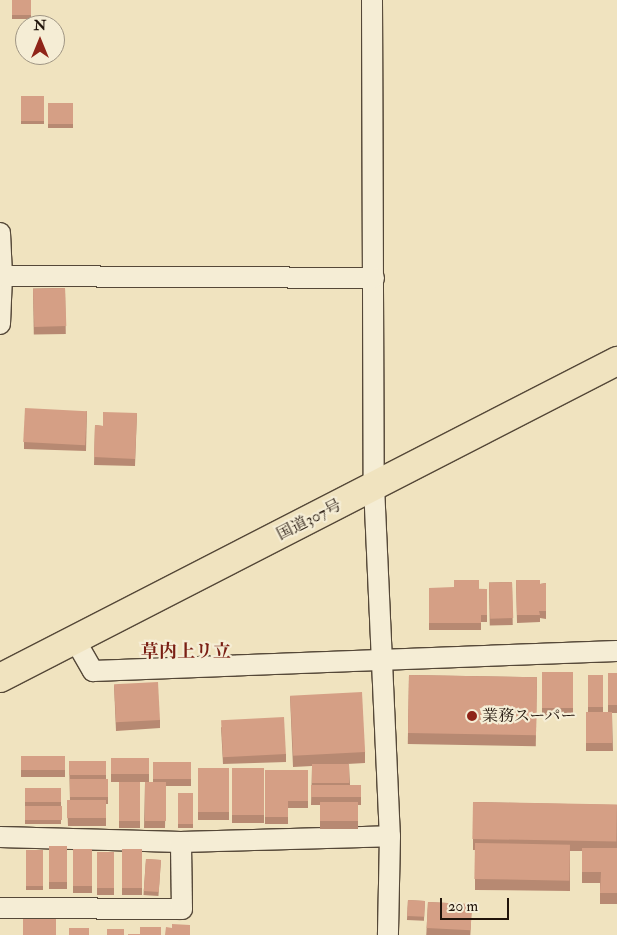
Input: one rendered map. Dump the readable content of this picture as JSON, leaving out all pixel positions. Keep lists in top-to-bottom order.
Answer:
{
  "streets": {
    "highway": ["国道307号"]
  },
  "districts": ["草内上リ立"],
  "places": ["業務スーパー"],
  "scale_bar": "20 m",
  "north": "top"
}
